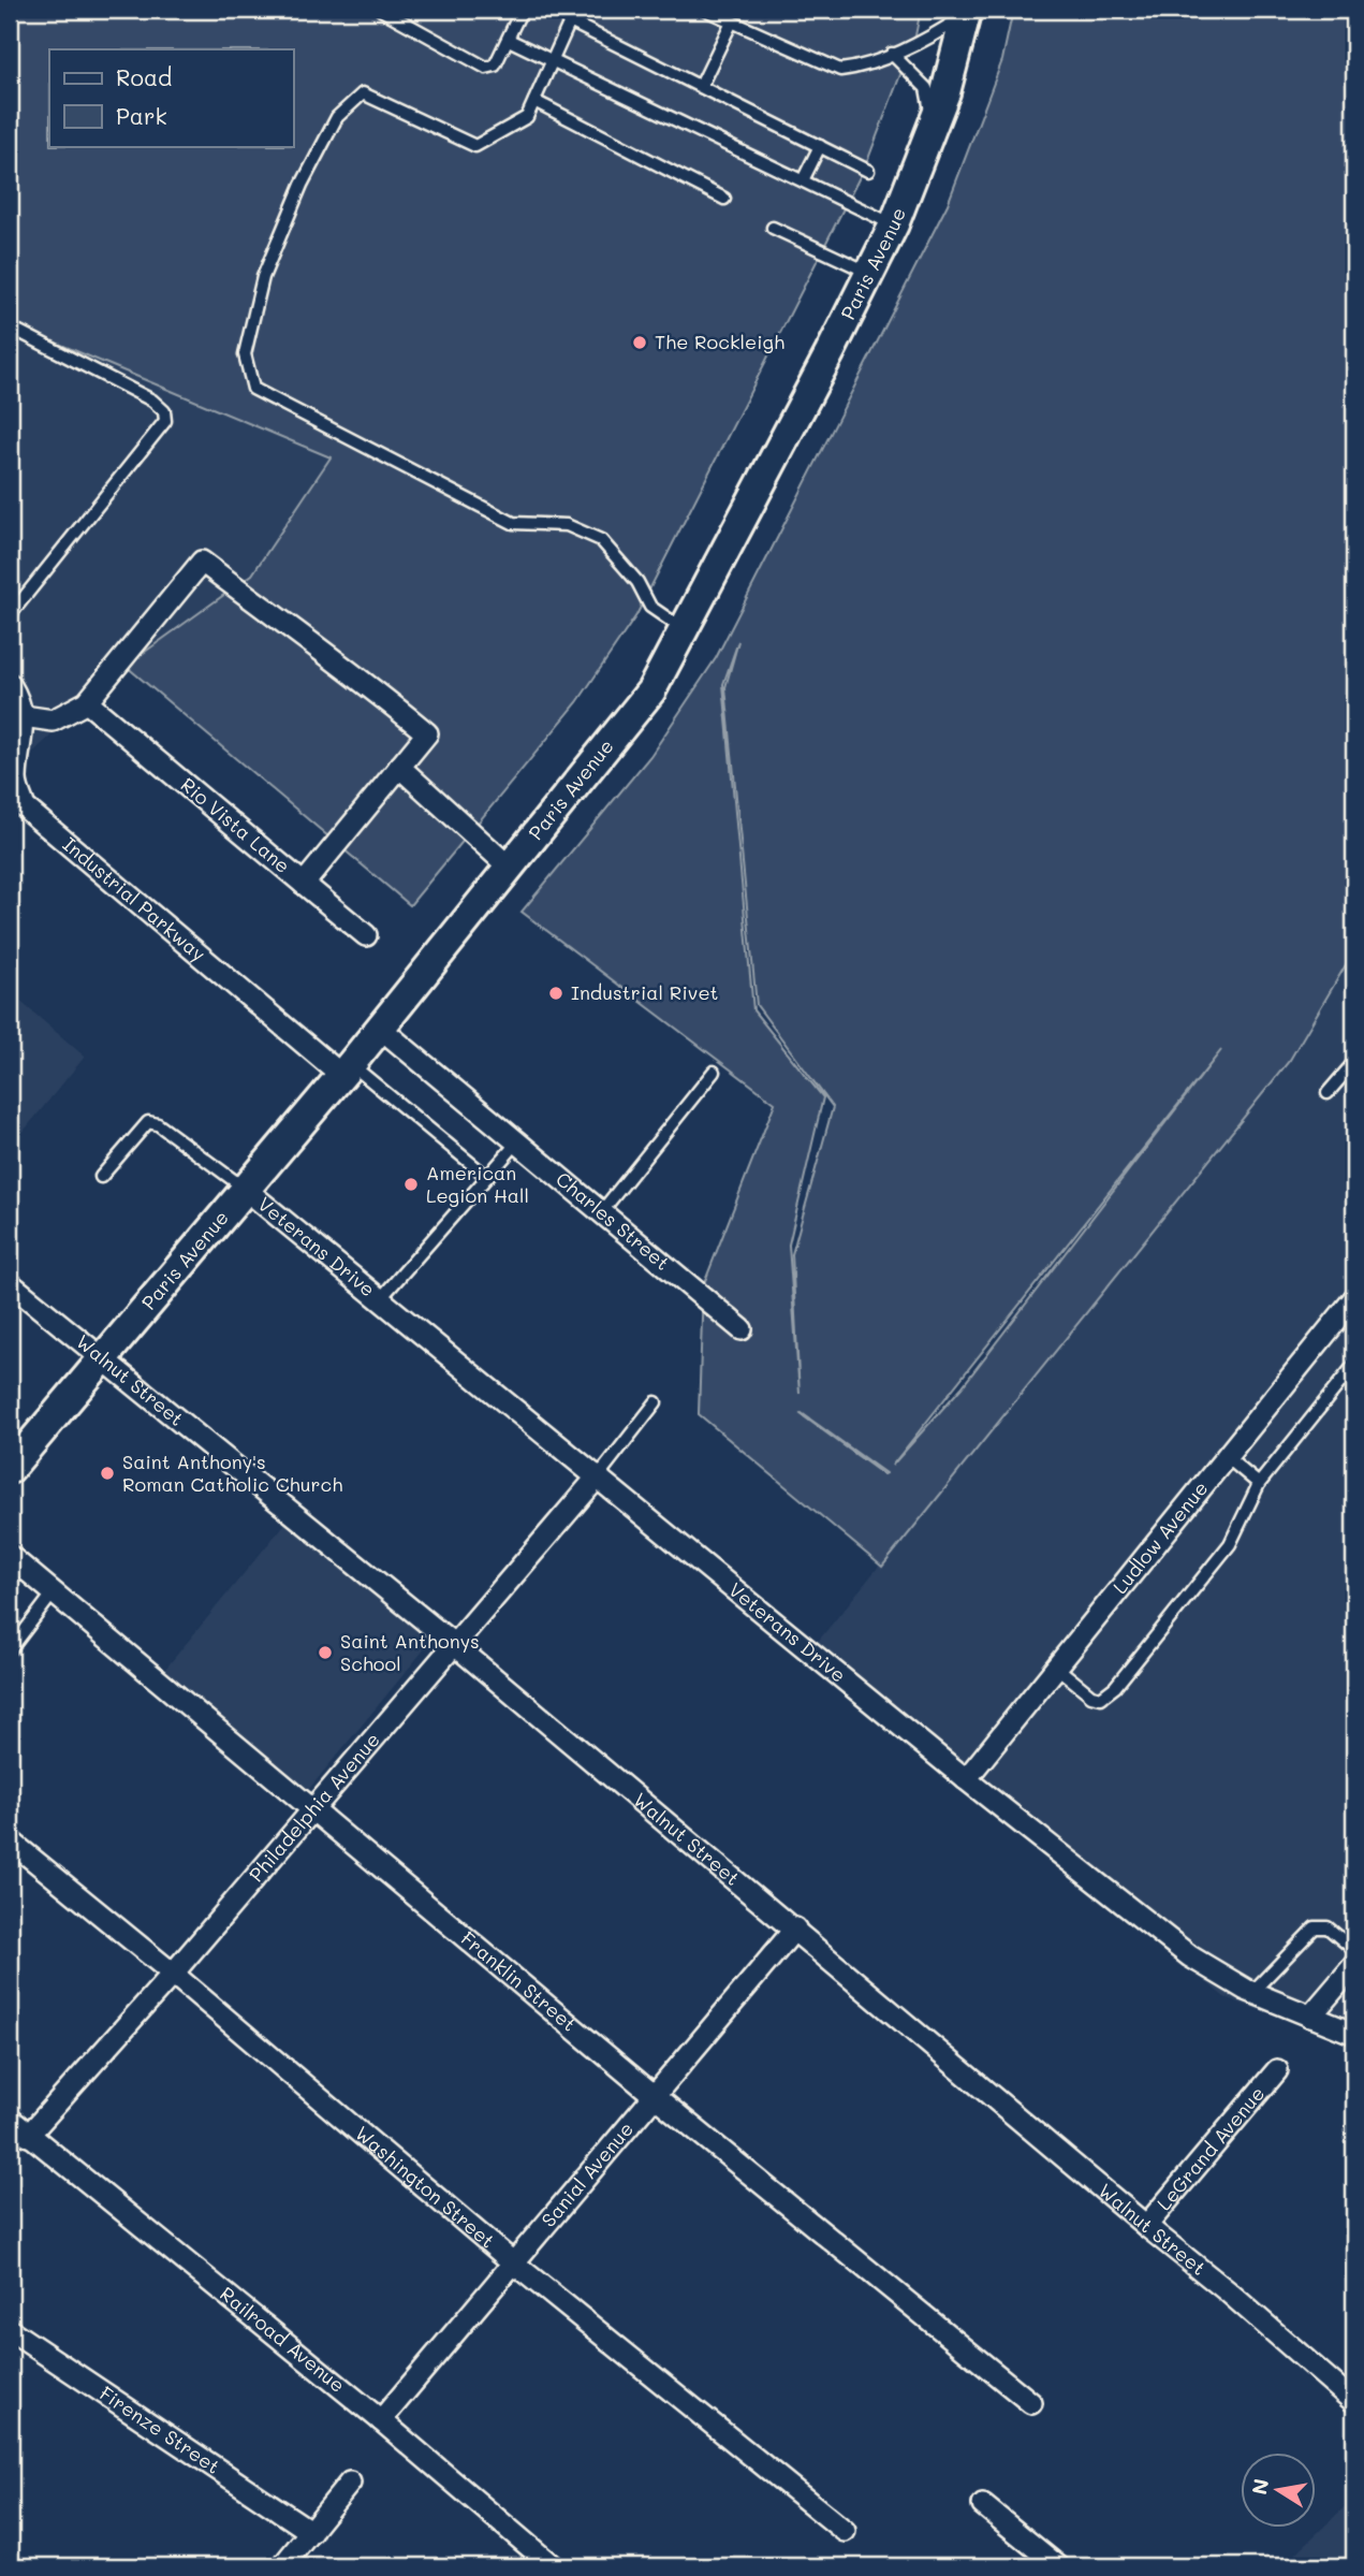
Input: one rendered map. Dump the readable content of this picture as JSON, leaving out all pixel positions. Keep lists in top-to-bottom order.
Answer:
{
  "streets": {
    "street": [
      "Paris Avenue",
      "Rio Vista Lane",
      "Industrial Parkway",
      "Charles Street",
      "Veterans Drive",
      "Walnut Street",
      "Ludlow Avenue",
      "Philadelphia Avenue",
      "Franklin Street",
      "LeGrand Avenue",
      "Sanial Avenue",
      "Washington Street",
      "Railroad Avenue",
      "Firenze Street"
    ]
  },
  "crossings": [
    ["Paris Avenue", "Industrial Parkway"],
    ["Paris Avenue", "Charles Street"],
    ["Paris Avenue", "Veterans Drive"],
    ["Paris Avenue", "Walnut Street"],
    ["Veterans Drive", "Ludlow Avenue"],
    ["Veterans Drive", "Philadelphia Avenue"],
    ["Walnut Street", "Philadelphia Avenue"],
    ["Walnut Street", "LeGrand Avenue"],
    ["Walnut Street", "Sanial Avenue"],
    ["Philadelphia Avenue", "Franklin Street"],
    ["Philadelphia Avenue", "Washington Street"],
    ["Philadelphia Avenue", "Railroad Avenue"],
    ["Franklin Street", "Sanial Avenue"],
    ["Sanial Avenue", "Washington Street"],
    ["Sanial Avenue", "Railroad Avenue"]
  ],
  "places": [
    "The Rockleigh",
    "Industrial Rivet",
    "American Legion Hall",
    "Saint Anthony's Roman Catholic Church",
    "Saint Anthonys School"
  ],
  "legend": ["Road", "Park"],
  "north": "left"
}
